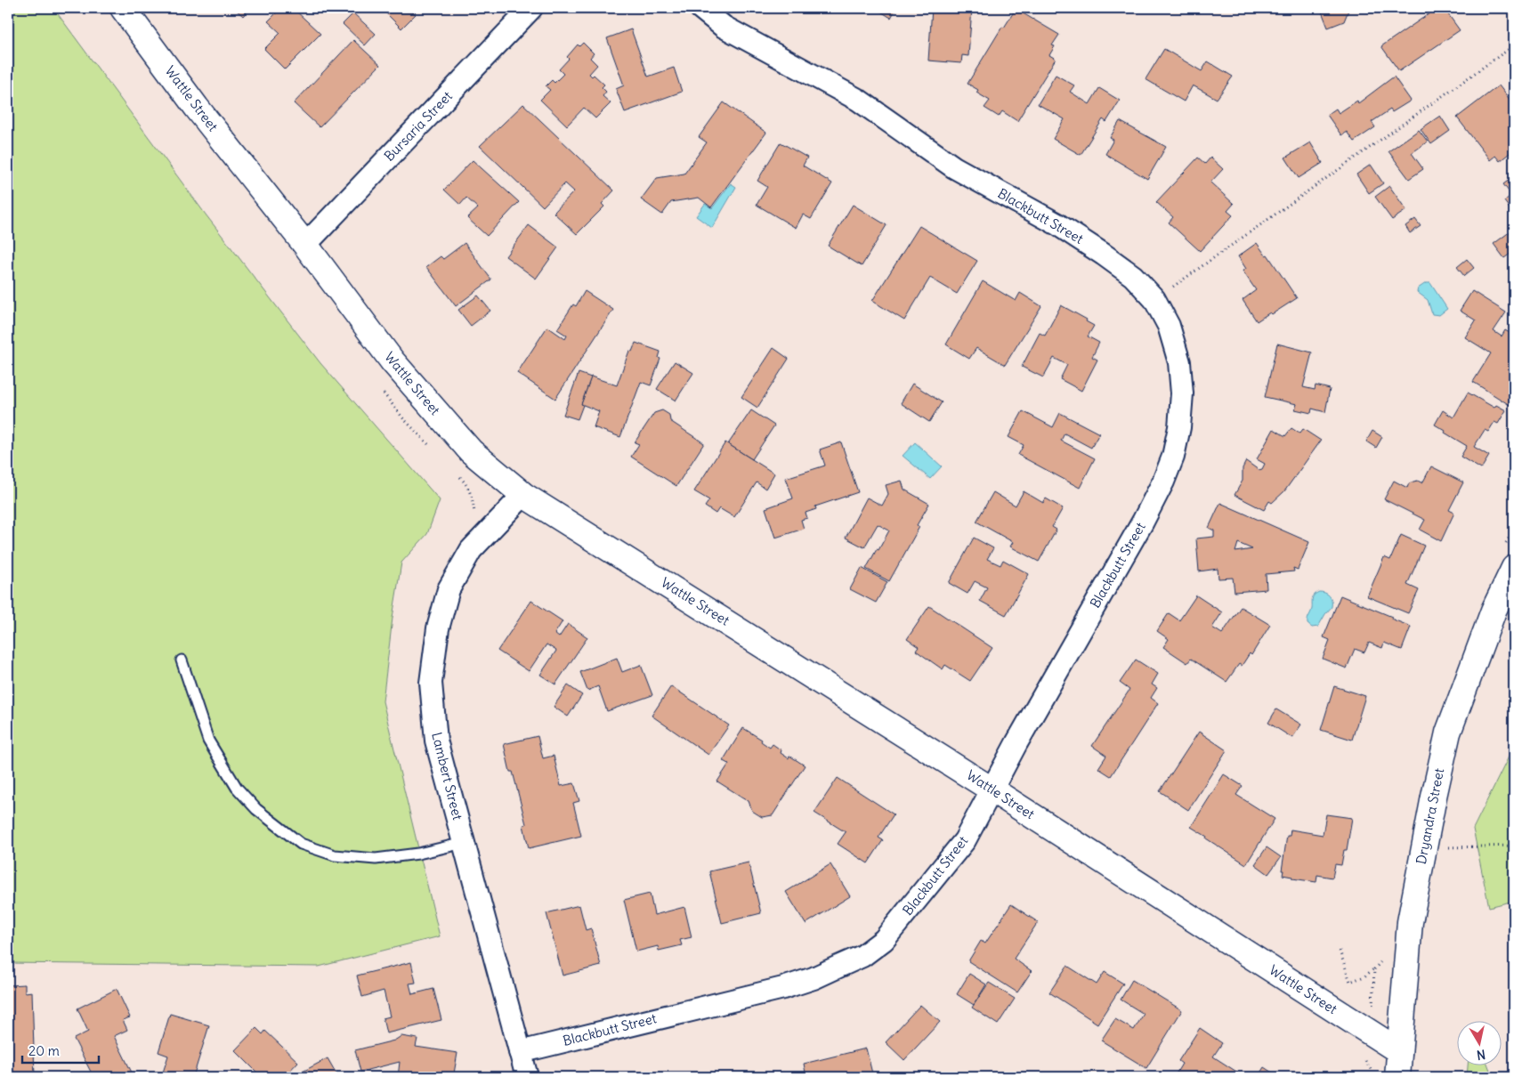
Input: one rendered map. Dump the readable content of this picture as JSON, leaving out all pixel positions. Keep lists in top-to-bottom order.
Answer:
{
  "streets": {
    "street": [
      "Wattle Street",
      "Bursaria Street",
      "Blackbutt Street",
      "Lambert Street",
      "Dryandra Street"
    ]
  },
  "crossings": [
    ["Wattle Street", "Bursaria Street"],
    ["Wattle Street", "Blackbutt Street"],
    ["Wattle Street", "Lambert Street"],
    ["Wattle Street", "Dryandra Street"],
    ["Blackbutt Street", "Lambert Street"]
  ],
  "scale_bar": "20 m",
  "north": "bottom"
}
